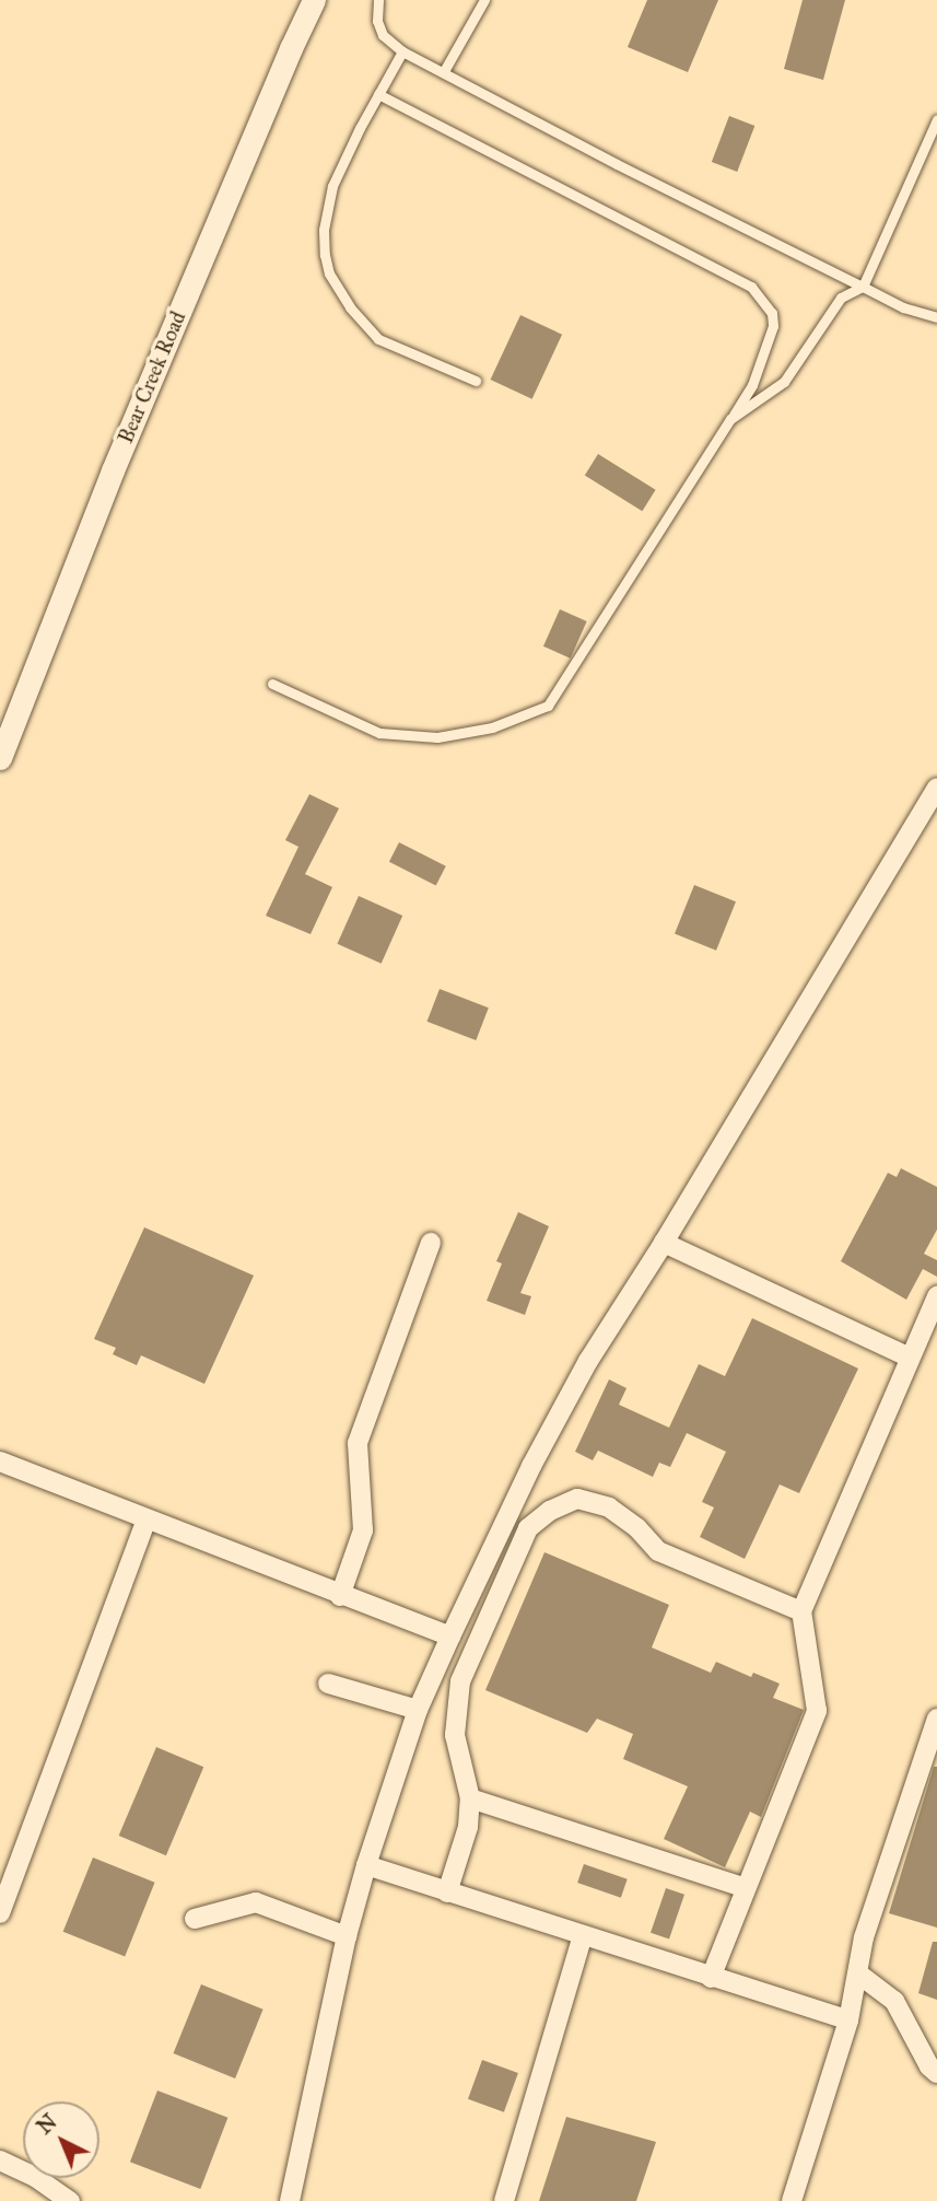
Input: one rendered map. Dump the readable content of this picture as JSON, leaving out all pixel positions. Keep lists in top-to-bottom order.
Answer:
{
  "streets": {
    "street": ["Bear Creek Road"]
  },
  "north": "top left"
}
